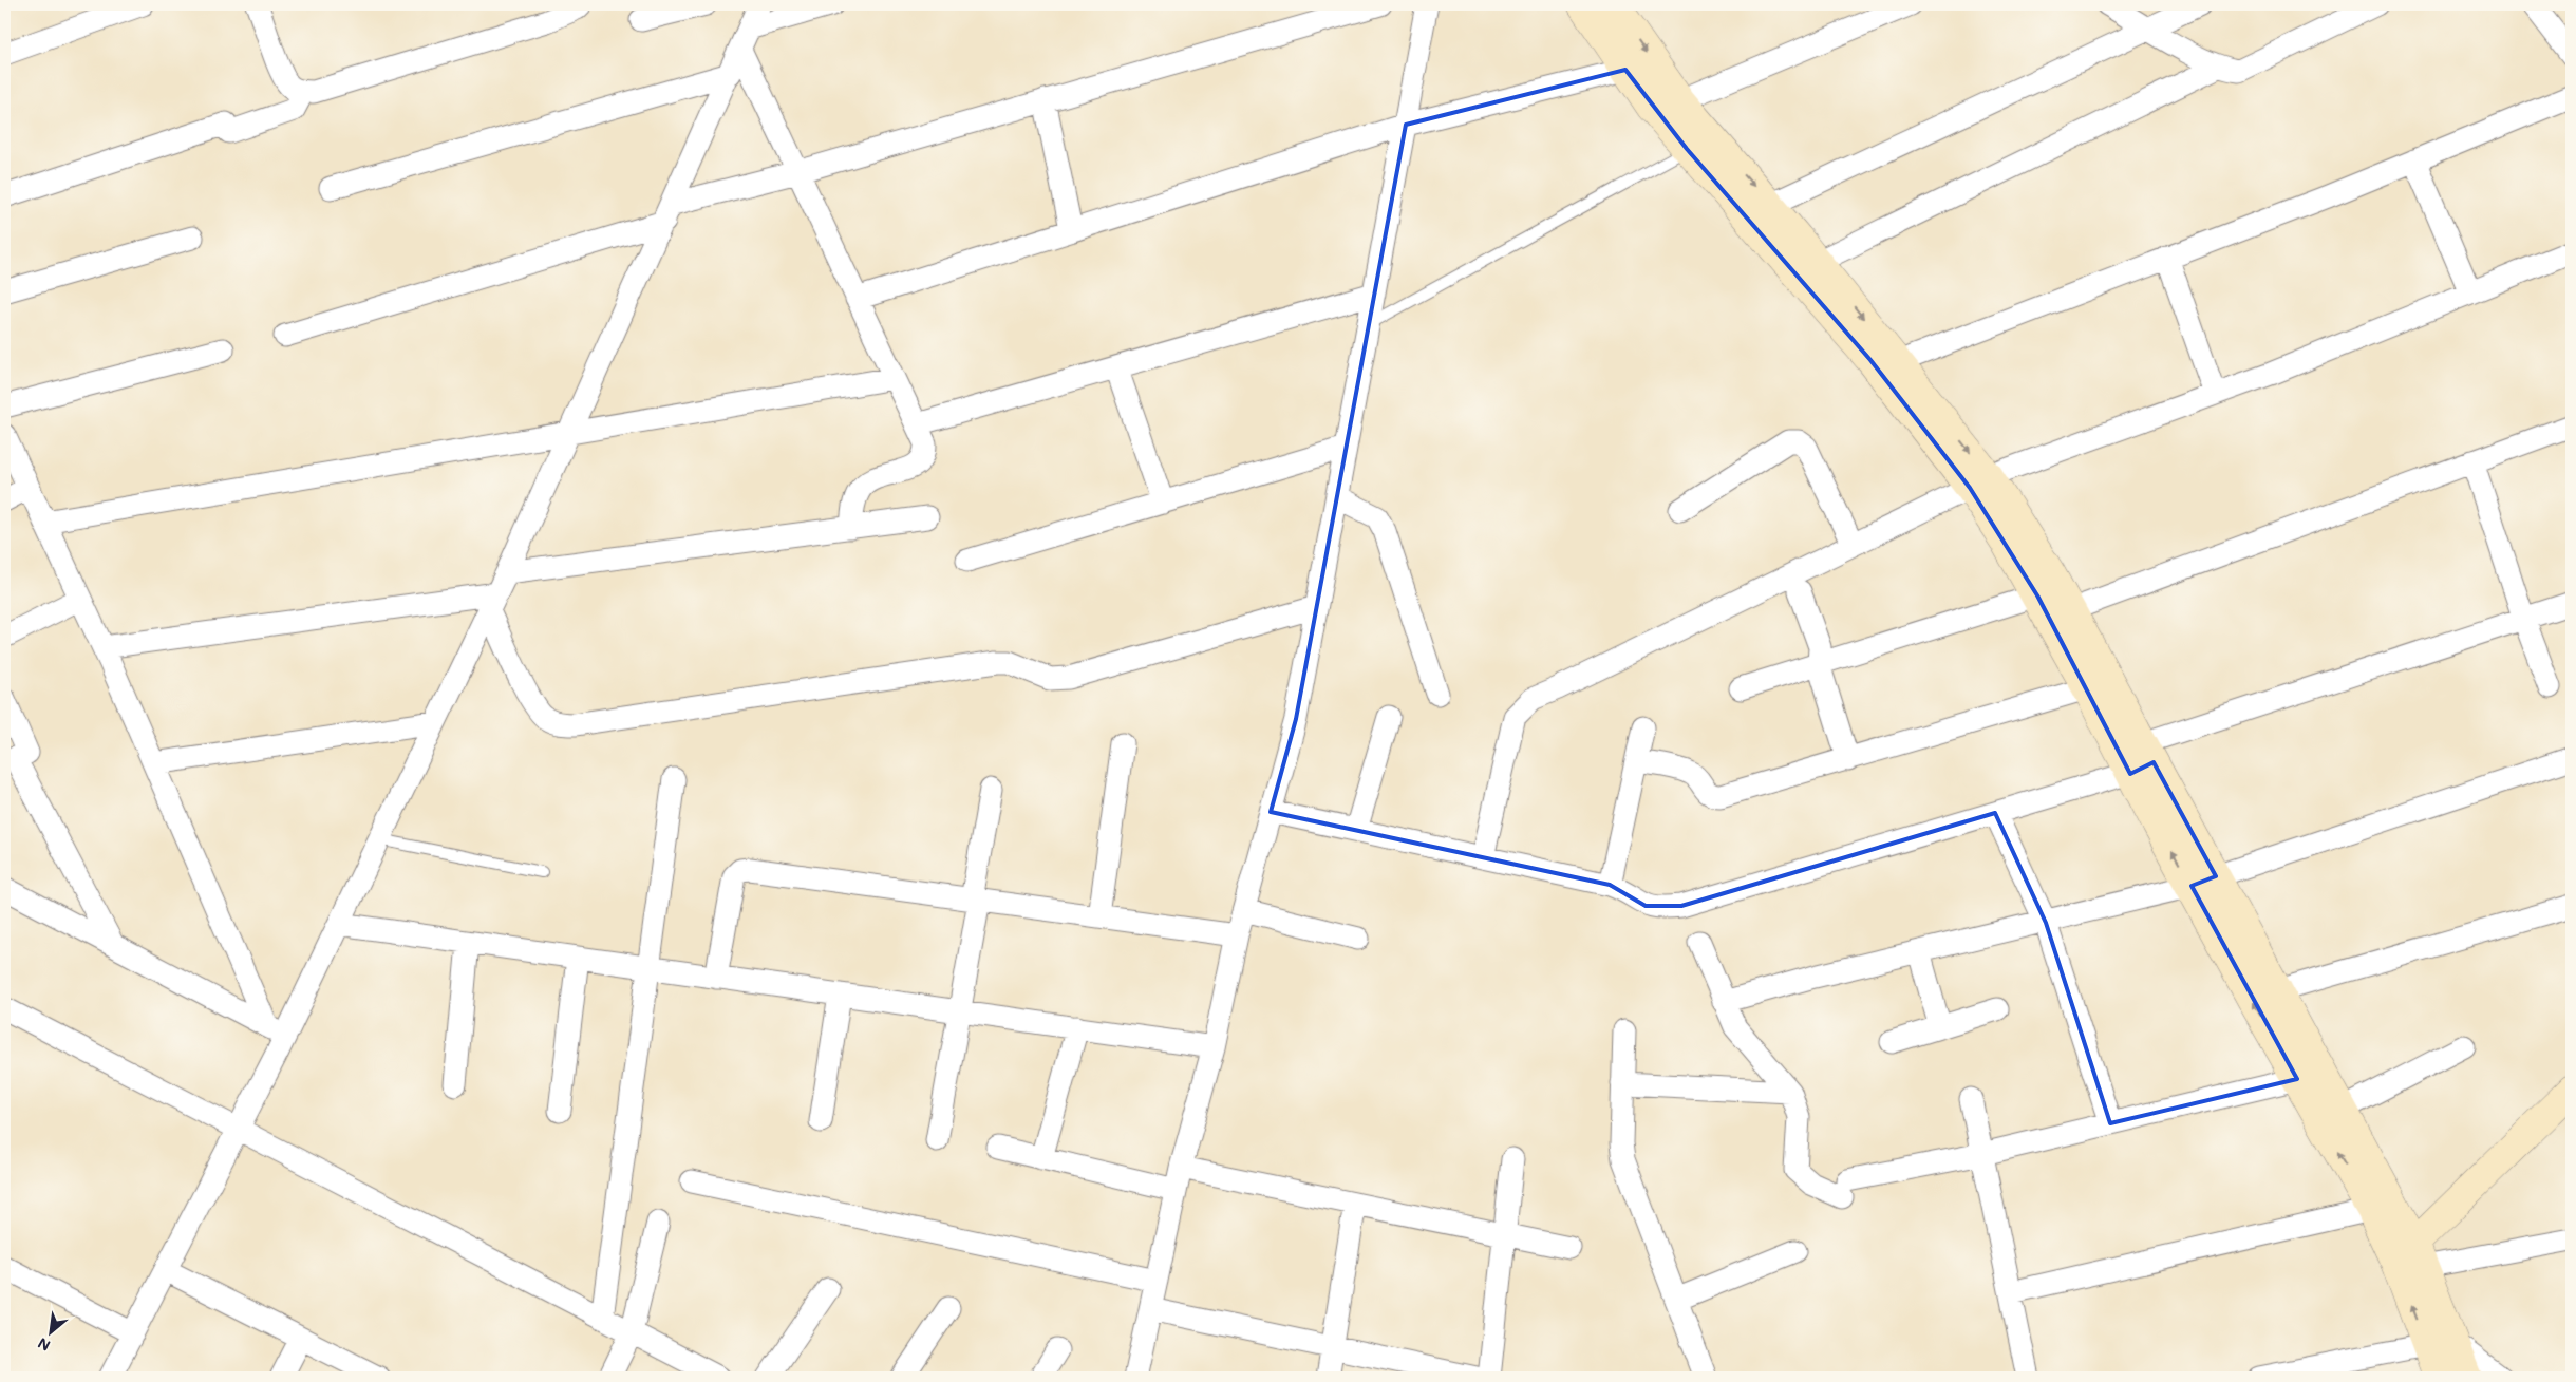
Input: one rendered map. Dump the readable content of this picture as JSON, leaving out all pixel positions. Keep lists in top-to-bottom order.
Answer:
{
  "north": "bottom left"
}
